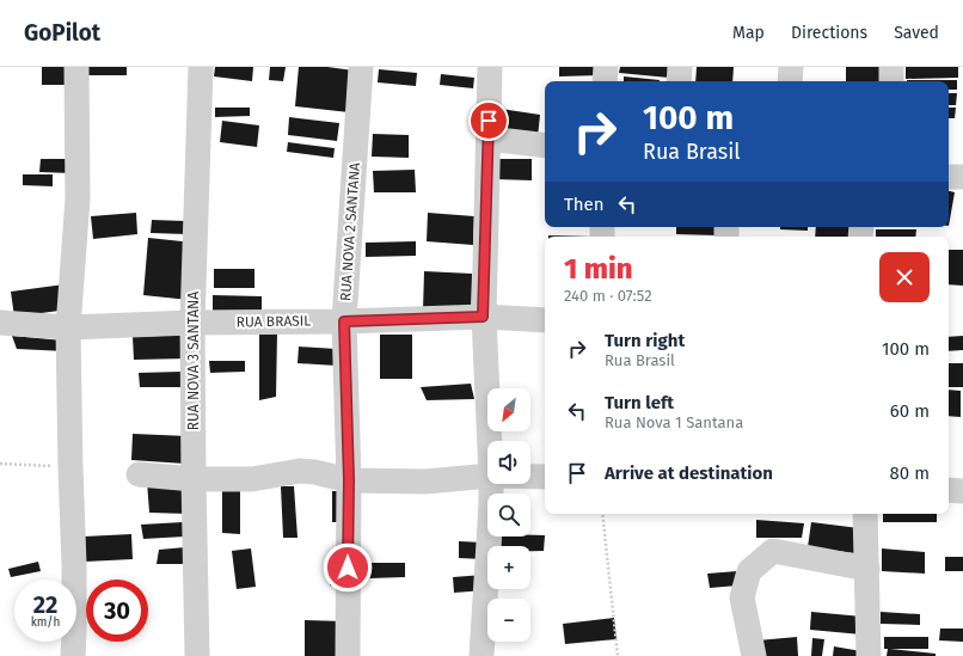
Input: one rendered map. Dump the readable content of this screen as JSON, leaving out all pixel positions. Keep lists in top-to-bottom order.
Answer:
{
  "streets": {
    "street": ["RUA NOVA 2 SANTANA", "RUA BRASIL", "RUA NOVA 3 SANTANA"]
  },
  "crossings": [
    ["RUA NOVA 2 SANTANA", "RUA BRASIL"],
    ["RUA BRASIL", "RUA NOVA 3 SANTANA"]
  ],
  "north": "bottom left",
  "page": {
    "header": "GoPilot",
    "nav": ["Map", "Directions", "Saved"],
    "turn": ["100 m", "Rua Brasil"],
    "then": "Then",
    "heading": ["1 min", "240 m · 07:52"],
    "list": [
      {
        "name": "Turn right",
        "note": "Rua Brasil",
        "value": "100 m"
      },
      {
        "name": "Turn left",
        "note": "Rua Nova 1 Santana",
        "value": "60 m"
      },
      {
        "name": "Arrive at destination",
        "value": "80 m"
      }
    ],
    "map_buttons": ["+", "−"],
    "speed": "22 km/h",
    "limit": "30"
  }
}
